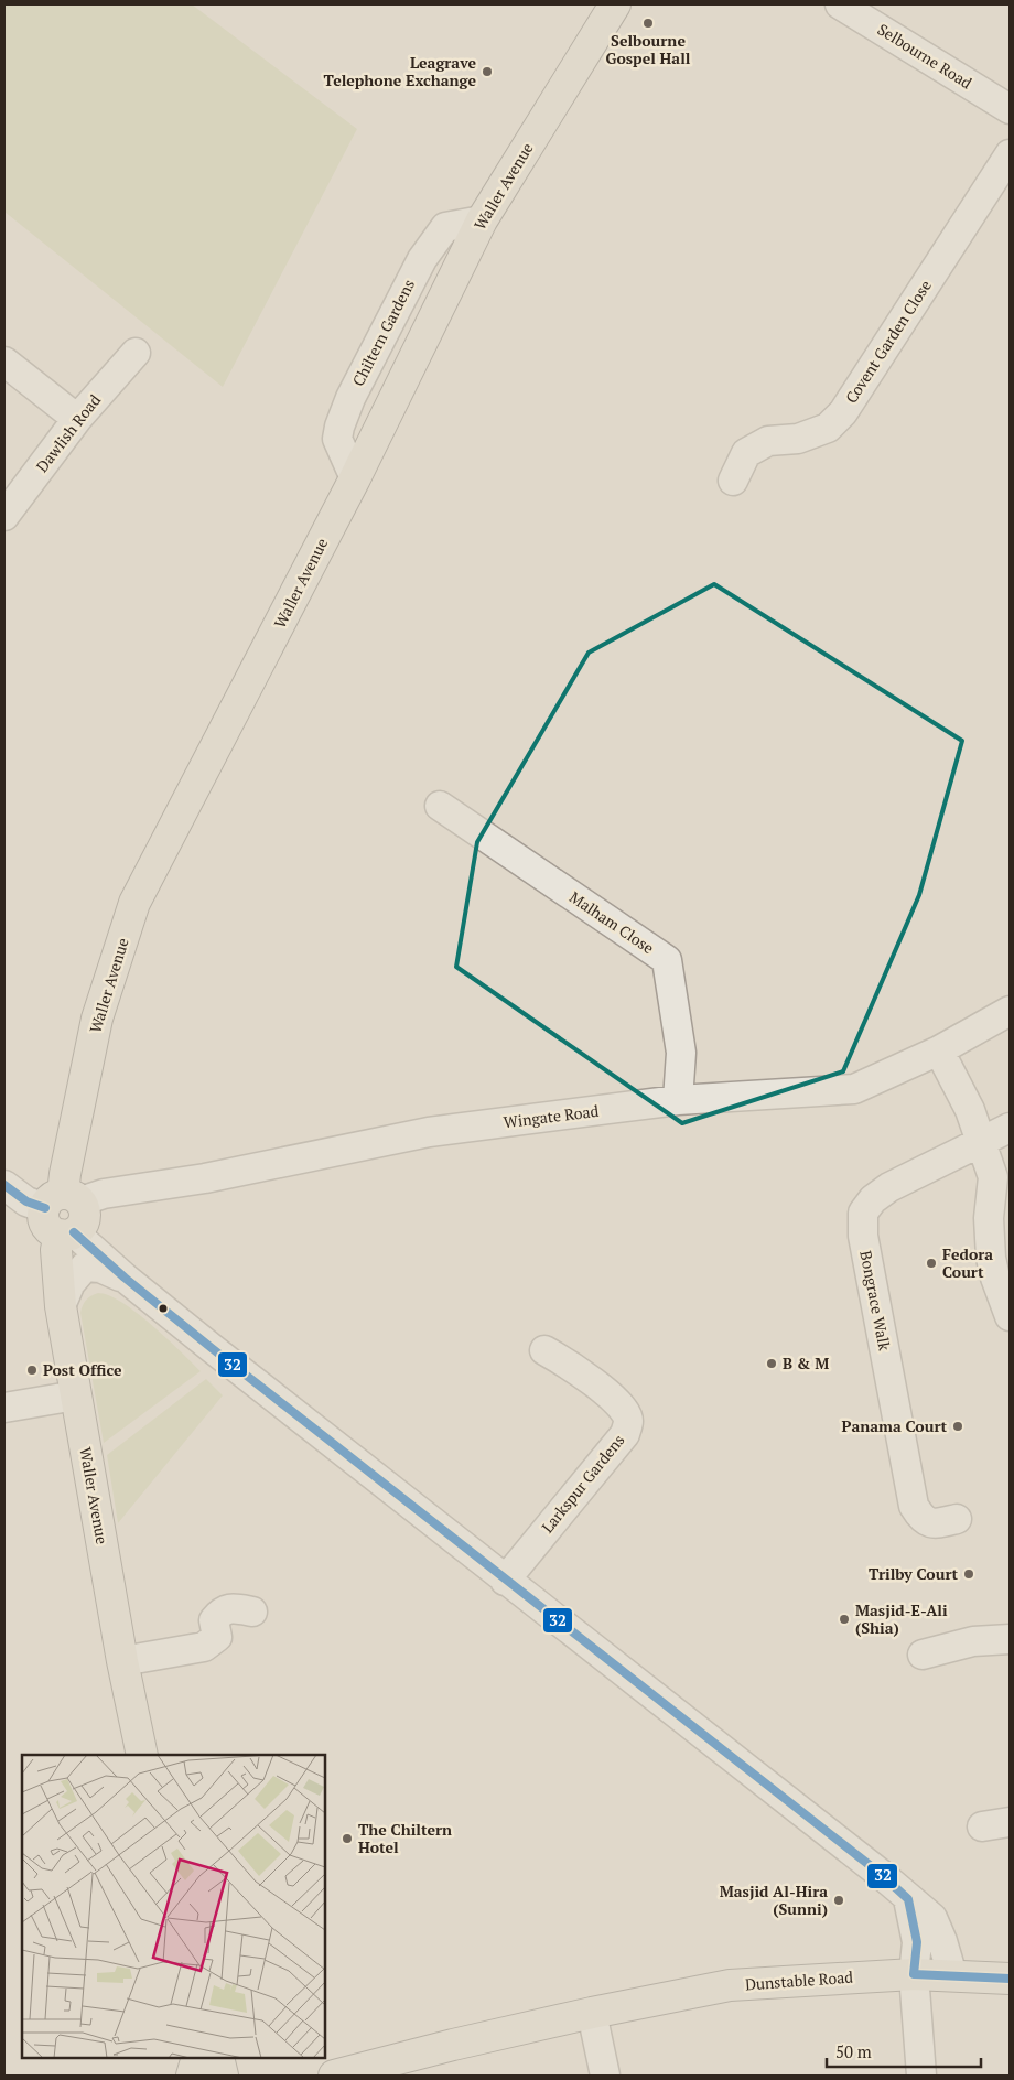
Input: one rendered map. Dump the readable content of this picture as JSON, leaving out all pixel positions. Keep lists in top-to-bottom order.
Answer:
{
  "streets": {
    "main road": ["Waller Avenue", "Dunstable Road"],
    "street": [
      "Selbourne Road",
      "Chiltern Gardens",
      "Covent Garden Close",
      "Dawlish Road",
      "Malham Close",
      "Wingate Road",
      "Bongrace Walk",
      "Larkspur Gardens"
    ]
  },
  "crossings": [
    ["Waller Avenue", "Chiltern Gardens"],
    ["Waller Avenue", "Wingate Road"],
    ["Malham Close", "Wingate Road"]
  ],
  "places": [
    "Selbourne Gospel Hall",
    "Leagrave Telephone Exchange",
    "Fedora Court",
    "B & M",
    "Post Office",
    "Panama Court",
    "Trilby Court",
    "Masjid-E-Ali (Shia)",
    "The Chiltern Hotel",
    "Masjid Al-Hira (Sunni)"
  ],
  "lines": ["transit line 32"],
  "scale_bar": "50 m"
}
